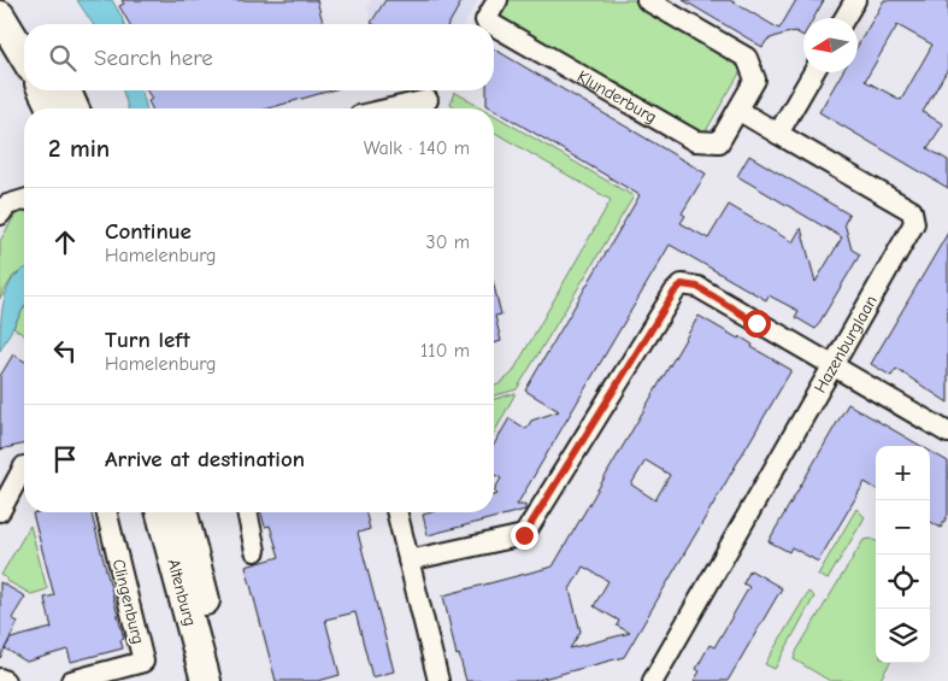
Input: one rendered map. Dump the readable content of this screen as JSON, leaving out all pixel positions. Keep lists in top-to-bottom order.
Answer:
{
  "streets": {
    "main road": ["Altenburg"],
    "street": ["Klunderburg", "Hazenburglaan", "Clingenburg"]
  },
  "north": "left",
  "page": {
    "search": "Search here",
    "heading": ["2 min", "Walk · 140 m"],
    "list": [
      ["Continue", "Hamelenburg", "30 m"],
      ["Turn left", "Hamelenburg", "110 m"],
      "Arrive at destination"
    ],
    "map_buttons": ["+", "−"]
  }
}
